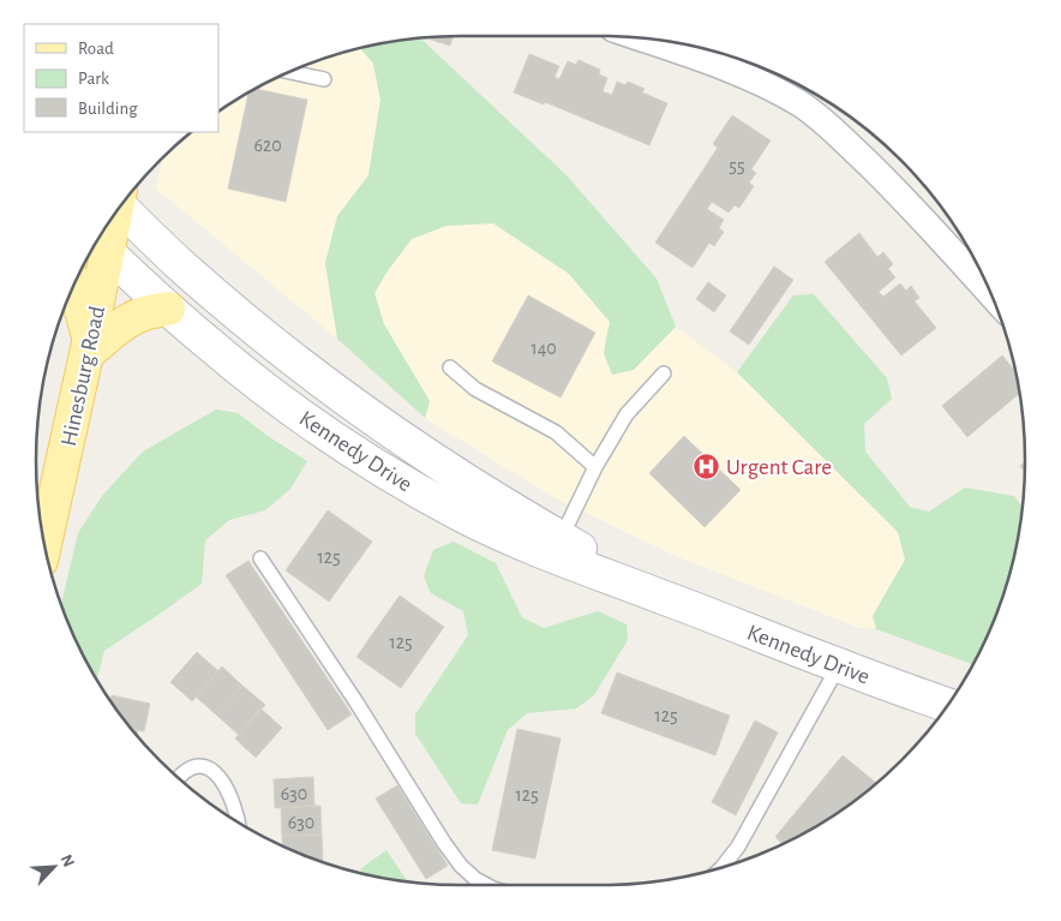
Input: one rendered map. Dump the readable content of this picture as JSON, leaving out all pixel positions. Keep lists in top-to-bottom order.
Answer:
{
  "streets": {
    "main road": ["Hinesburg Road", "Kennedy Drive"]
  },
  "crossings": [
    ["Hinesburg Road", "Kennedy Drive"]
  ],
  "places": {
    "hospital": ["Urgent Care"]
  },
  "house_numbers": [
    "620",
    "55",
    "140",
    "125",
    "125",
    "125",
    "630",
    "125",
    "630"
  ],
  "legend": ["Road", "Park", "Building"],
  "north": "top right"
}
